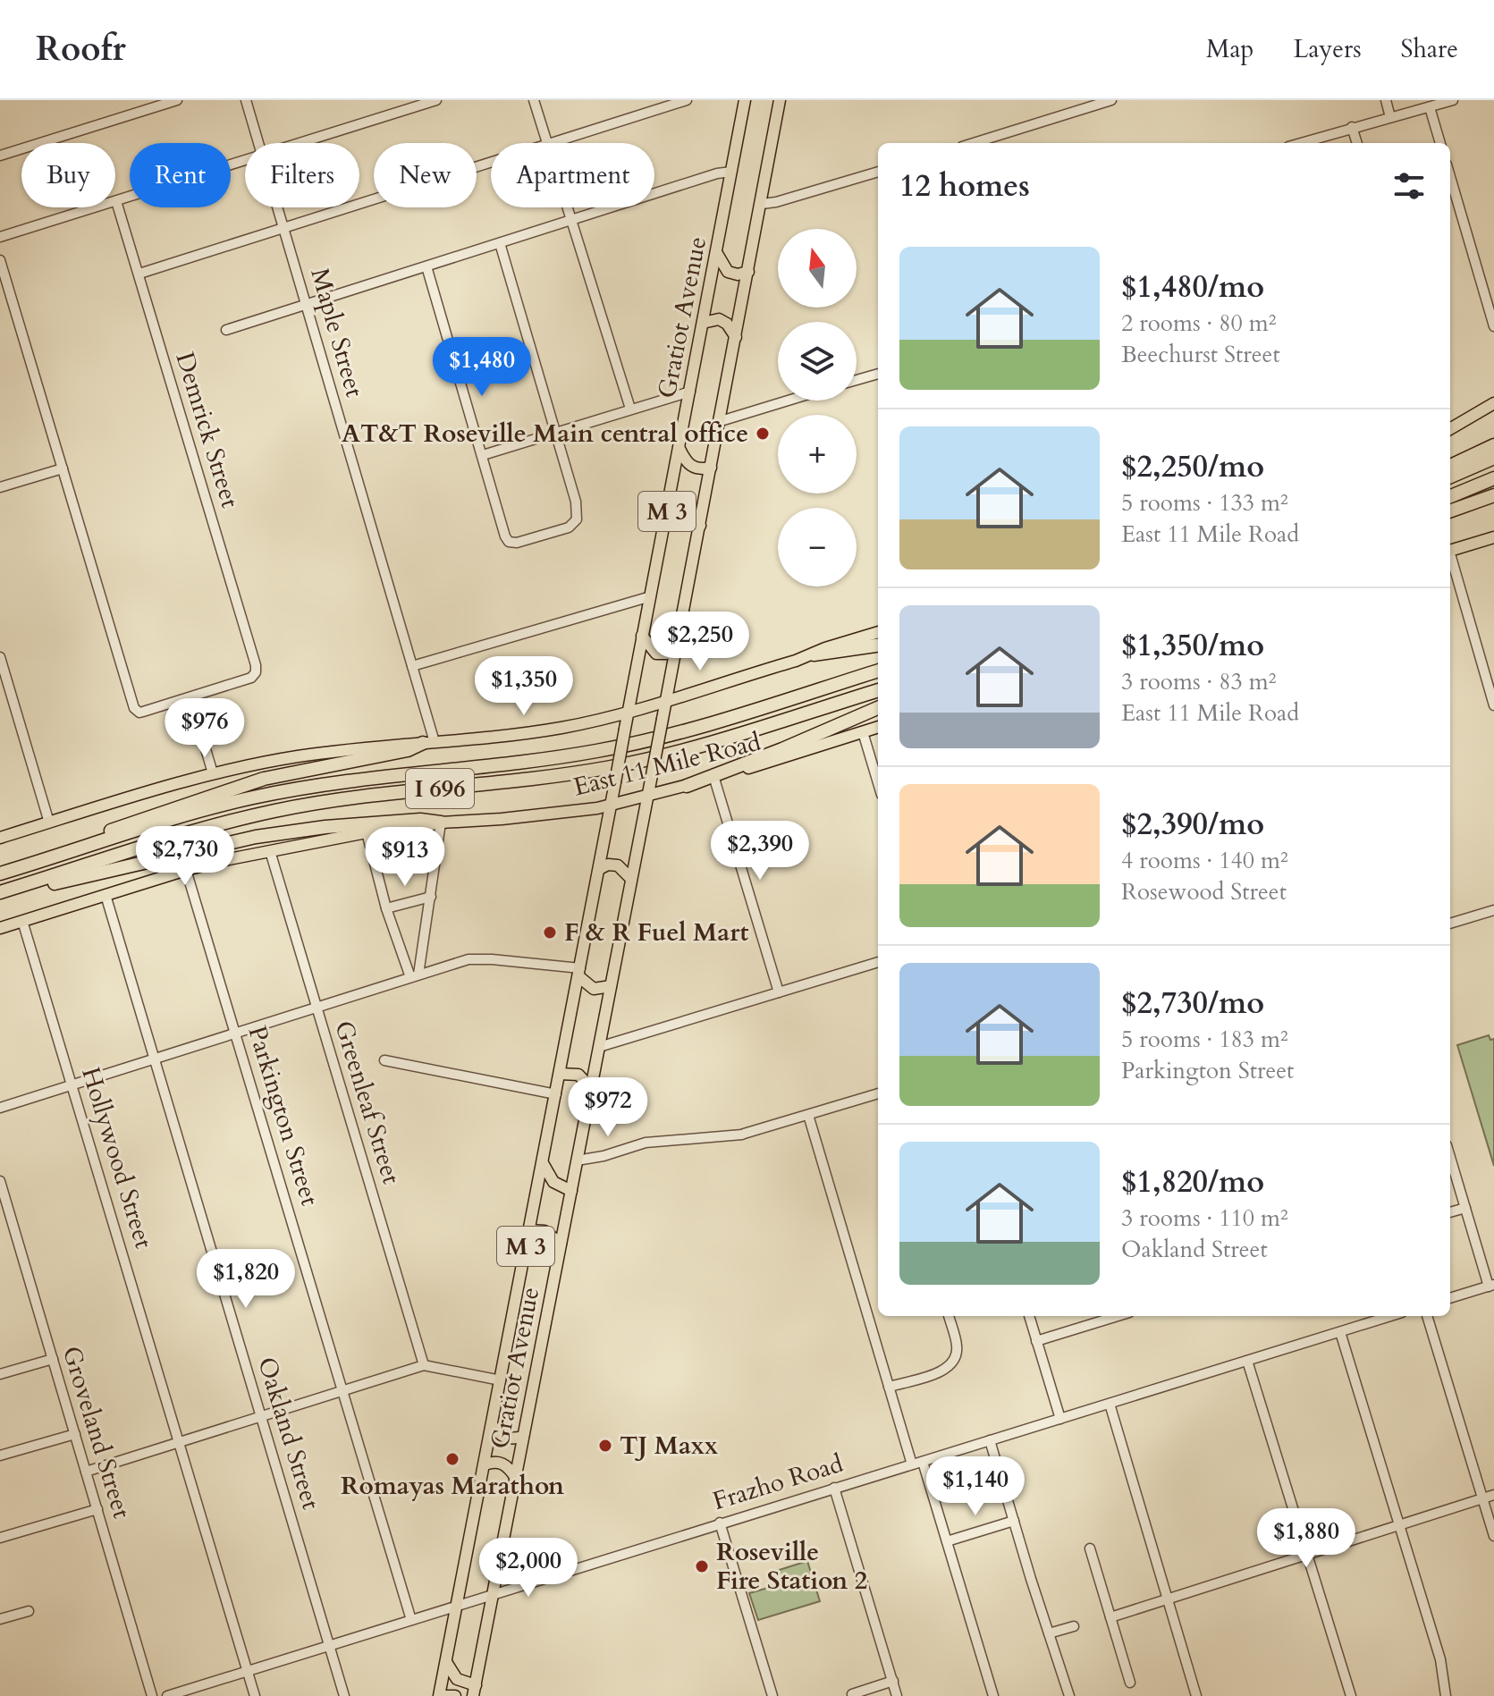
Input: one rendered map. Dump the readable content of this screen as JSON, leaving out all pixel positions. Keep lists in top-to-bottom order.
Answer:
{
  "streets": {
    "highway": ["I 696"],
    "main road": ["Gratiot Avenue", "M 3", "East 11 Mile Road"],
    "street": [
      "Maple Street",
      "Demrick Street",
      "Greenleaf Street",
      "Parkington Street",
      "Hollywood Street",
      "Groveland Street",
      "Oakland Street",
      "Frazho Road"
    ]
  },
  "crossings": [
    ["Gratiot Avenue", "M 3"],
    ["Gratiot Avenue", "East 11 Mile Road"],
    ["Gratiot Avenue", "Frazho Road"],
    ["M 3", "East 11 Mile Road"],
    ["East 11 Mile Road", "Greenleaf Street"],
    ["East 11 Mile Road", "Parkington Street"],
    ["East 11 Mile Road", "Hollywood Street"],
    ["East 11 Mile Road", "Oakland Street"],
    ["Parkington Street", "Frazho Road"],
    ["Hollywood Street", "Frazho Road"],
    ["Oakland Street", "Frazho Road"]
  ],
  "places": [
    "AT&T Roseville Main central office",
    "F & R Fuel Mart",
    "TJ Maxx",
    "Romayas Marathon",
    "Roseville Fire Station 2"
  ],
  "north": "top",
  "page": {
    "header": "Roofr",
    "nav": ["Map", "Layers", "Share"],
    "chip": [
      "Buy",
      "Rent",
      "Filters",
      "New",
      "Apartment"
    ],
    "heading": "12 homes",
    "map_buttons": ["+", "−"],
    "list": [
      {
        "name": "$1,480/mo",
        "note": "2 rooms · 80 m² · Beechurst Street"
      },
      {
        "name": "$2,250/mo",
        "note": "5 rooms · 133 m² · East 11 Mile Road"
      },
      {
        "name": "$1,350/mo",
        "note": "3 rooms · 83 m² · East 11 Mile Road"
      },
      {
        "name": "$2,390/mo",
        "note": "4 rooms · 140 m² · Rosewood Street"
      },
      {
        "name": "$2,730/mo",
        "note": "5 rooms · 183 m² · Parkington Street"
      },
      {
        "name": "$1,820/mo",
        "note": "3 rooms · 110 m² · Oakland Street"
      }
    ],
    "price": [
      "$1,480",
      "$2,250",
      "$1,350",
      "$976",
      "$2,390",
      "$2,730",
      "$913",
      "$972",
      "$1,820",
      "$1,140",
      "$1,880",
      "$2,000"
    ]
  }
}
